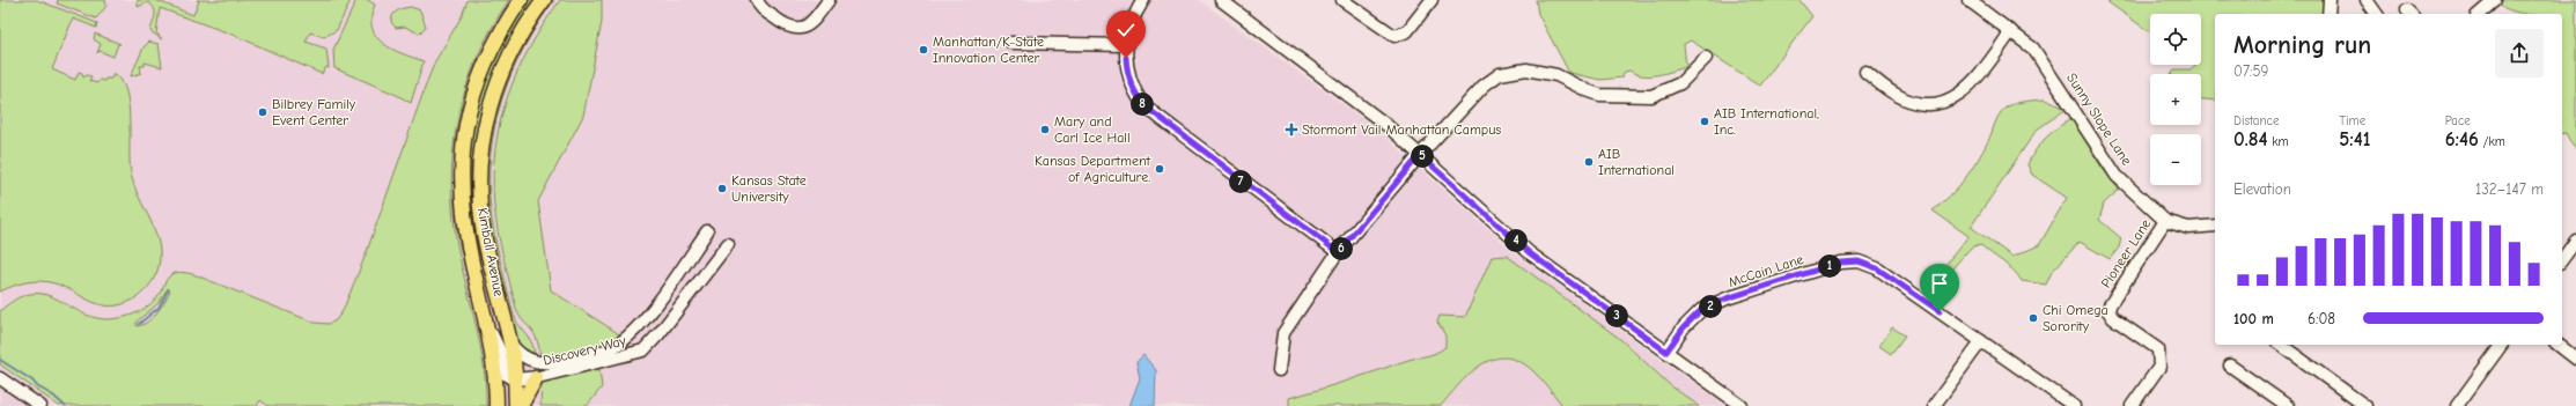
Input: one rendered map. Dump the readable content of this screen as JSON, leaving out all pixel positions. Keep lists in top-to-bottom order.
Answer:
{
  "streets": {
    "main road": ["Kimball Avenue"],
    "street": [
      "Sunny Slope Lane",
      "Pioneer Lane",
      "McCain Lane",
      "Discovery Way"
    ]
  },
  "crossings": [
    ["Sunny Slope Lane", "Pioneer Lane"],
    ["Kimball Avenue", "Discovery Way"]
  ],
  "places": {
    "other": [
      "Manhattan/K-State Innovation Center",
      "Bilbrey Family Event Center",
      "AIB International, Inc.",
      "Mary and Carl Ice Hall",
      "AIB International",
      "Kansas Department of Agriculture.",
      "Kansas State University",
      "Chi Omega Sorority"
    ],
    "health": ["Stormont Vail Manhattan Campus"]
  },
  "page": {
    "map_buttons": ["+", "−"],
    "heading": ["Morning run", "07:59"],
    "pins": [
      "8",
      "5",
      "7",
      "4",
      "6",
      "1",
      "2",
      "3"
    ],
    "stats": [
      ["Distance", "0.84 km"],
      ["Time", "5:41"],
      ["Pace", "6:46 /km"]
    ],
    "chart": ["Elevation", "132–147 m"],
    "list": [
      {
        "name": "100 m",
        "note": "6:08"
      }
    ]
  }
}
